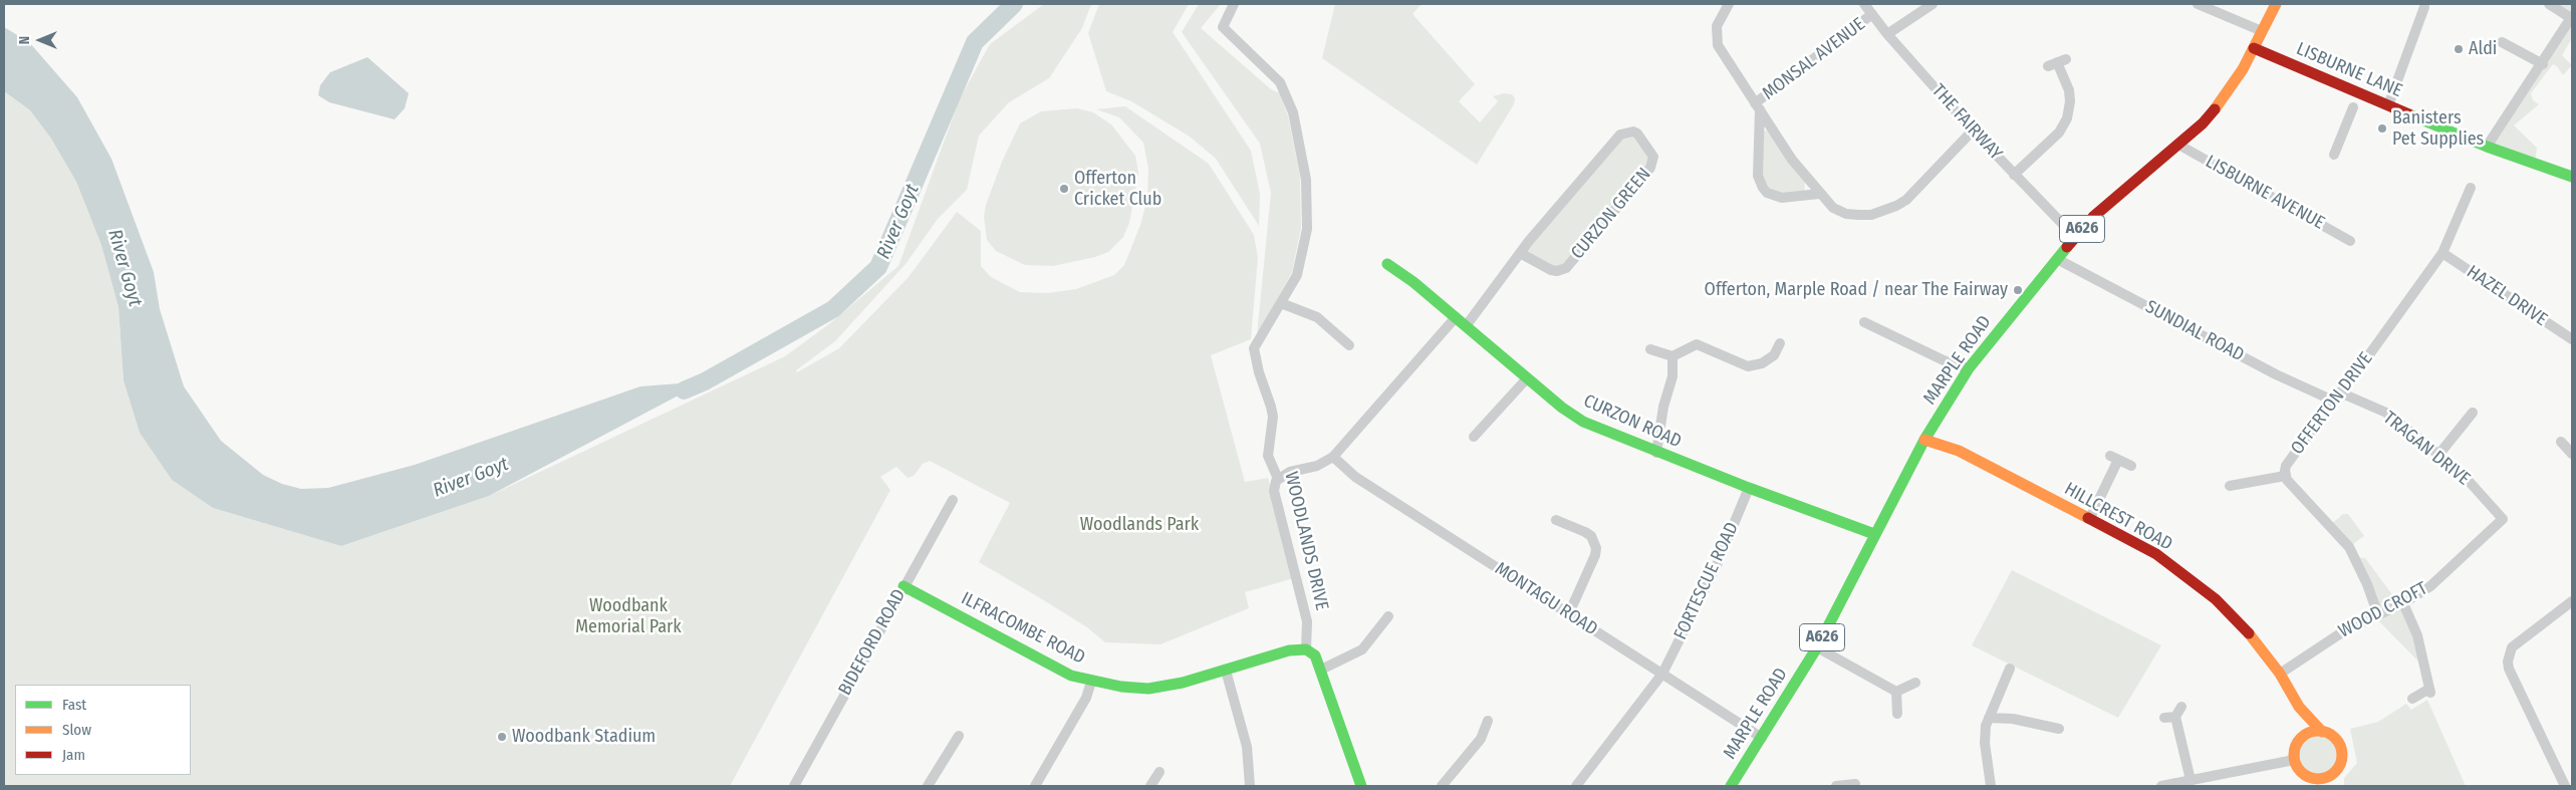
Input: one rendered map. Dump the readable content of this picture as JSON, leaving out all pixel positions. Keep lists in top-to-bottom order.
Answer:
{
  "streets": {
    "main road": [
      "LISBURNE LANE",
      "A626",
      "MARPLE ROAD",
      "CURZON ROAD",
      "HILLCREST ROAD",
      "ILFRACOMBE ROAD"
    ],
    "street": [
      "MONSAL AVENUE",
      "THE FAIRWAY",
      "LISBURNE AVENUE",
      "CURZON GREEN",
      "HAZEL DRIVE",
      "SUNDIAL ROAD",
      "OFFERTON DRIVE",
      "TRAGAN DRIVE",
      "WOODLANDS DRIVE",
      "FORTESCUE ROAD",
      "MONTAGU ROAD",
      "WOOD CROFT",
      "BIDEFORD ROAD"
    ]
  },
  "crossings": [
    ["MONSAL AVENUE", "THE FAIRWAY"],
    ["LISBURNE LANE", "MARPLE ROAD"],
    ["THE FAIRWAY", "MARPLE ROAD"],
    ["LISBURNE AVENUE", "MARPLE ROAD"],
    ["CURZON GREEN", "CURZON ROAD"],
    ["HAZEL DRIVE", "OFFERTON DRIVE"],
    ["SUNDIAL ROAD", "MARPLE ROAD"],
    ["SUNDIAL ROAD", "OFFERTON DRIVE"],
    ["SUNDIAL ROAD", "TRAGAN DRIVE"],
    ["MARPLE ROAD", "CURZON ROAD"],
    ["MARPLE ROAD", "HILLCREST ROAD"],
    ["MARPLE ROAD", "MONTAGU ROAD"],
    ["OFFERTON DRIVE", "TRAGAN DRIVE"],
    ["OFFERTON DRIVE", "WOOD CROFT"],
    ["CURZON ROAD", "FORTESCUE ROAD"],
    ["TRAGAN DRIVE", "WOOD CROFT"],
    ["HILLCREST ROAD", "WOOD CROFT"],
    ["WOODLANDS DRIVE", "ILFRACOMBE ROAD"],
    ["FORTESCUE ROAD", "MONTAGU ROAD"],
    ["ILFRACOMBE ROAD", "BIDEFORD ROAD"]
  ],
  "water": ["River Goyt"],
  "parks": ["Woodlands Park", "Woodbank Memorial Park"],
  "places": [
    "Aldi",
    "Banisters Pet Supplies",
    "Offerton Cricket Club",
    "Offerton, Marple Road / near The Fairway",
    "Woodbank Stadium"
  ],
  "legend": ["Fast", "Slow", "Jam"],
  "north": "left"
}
